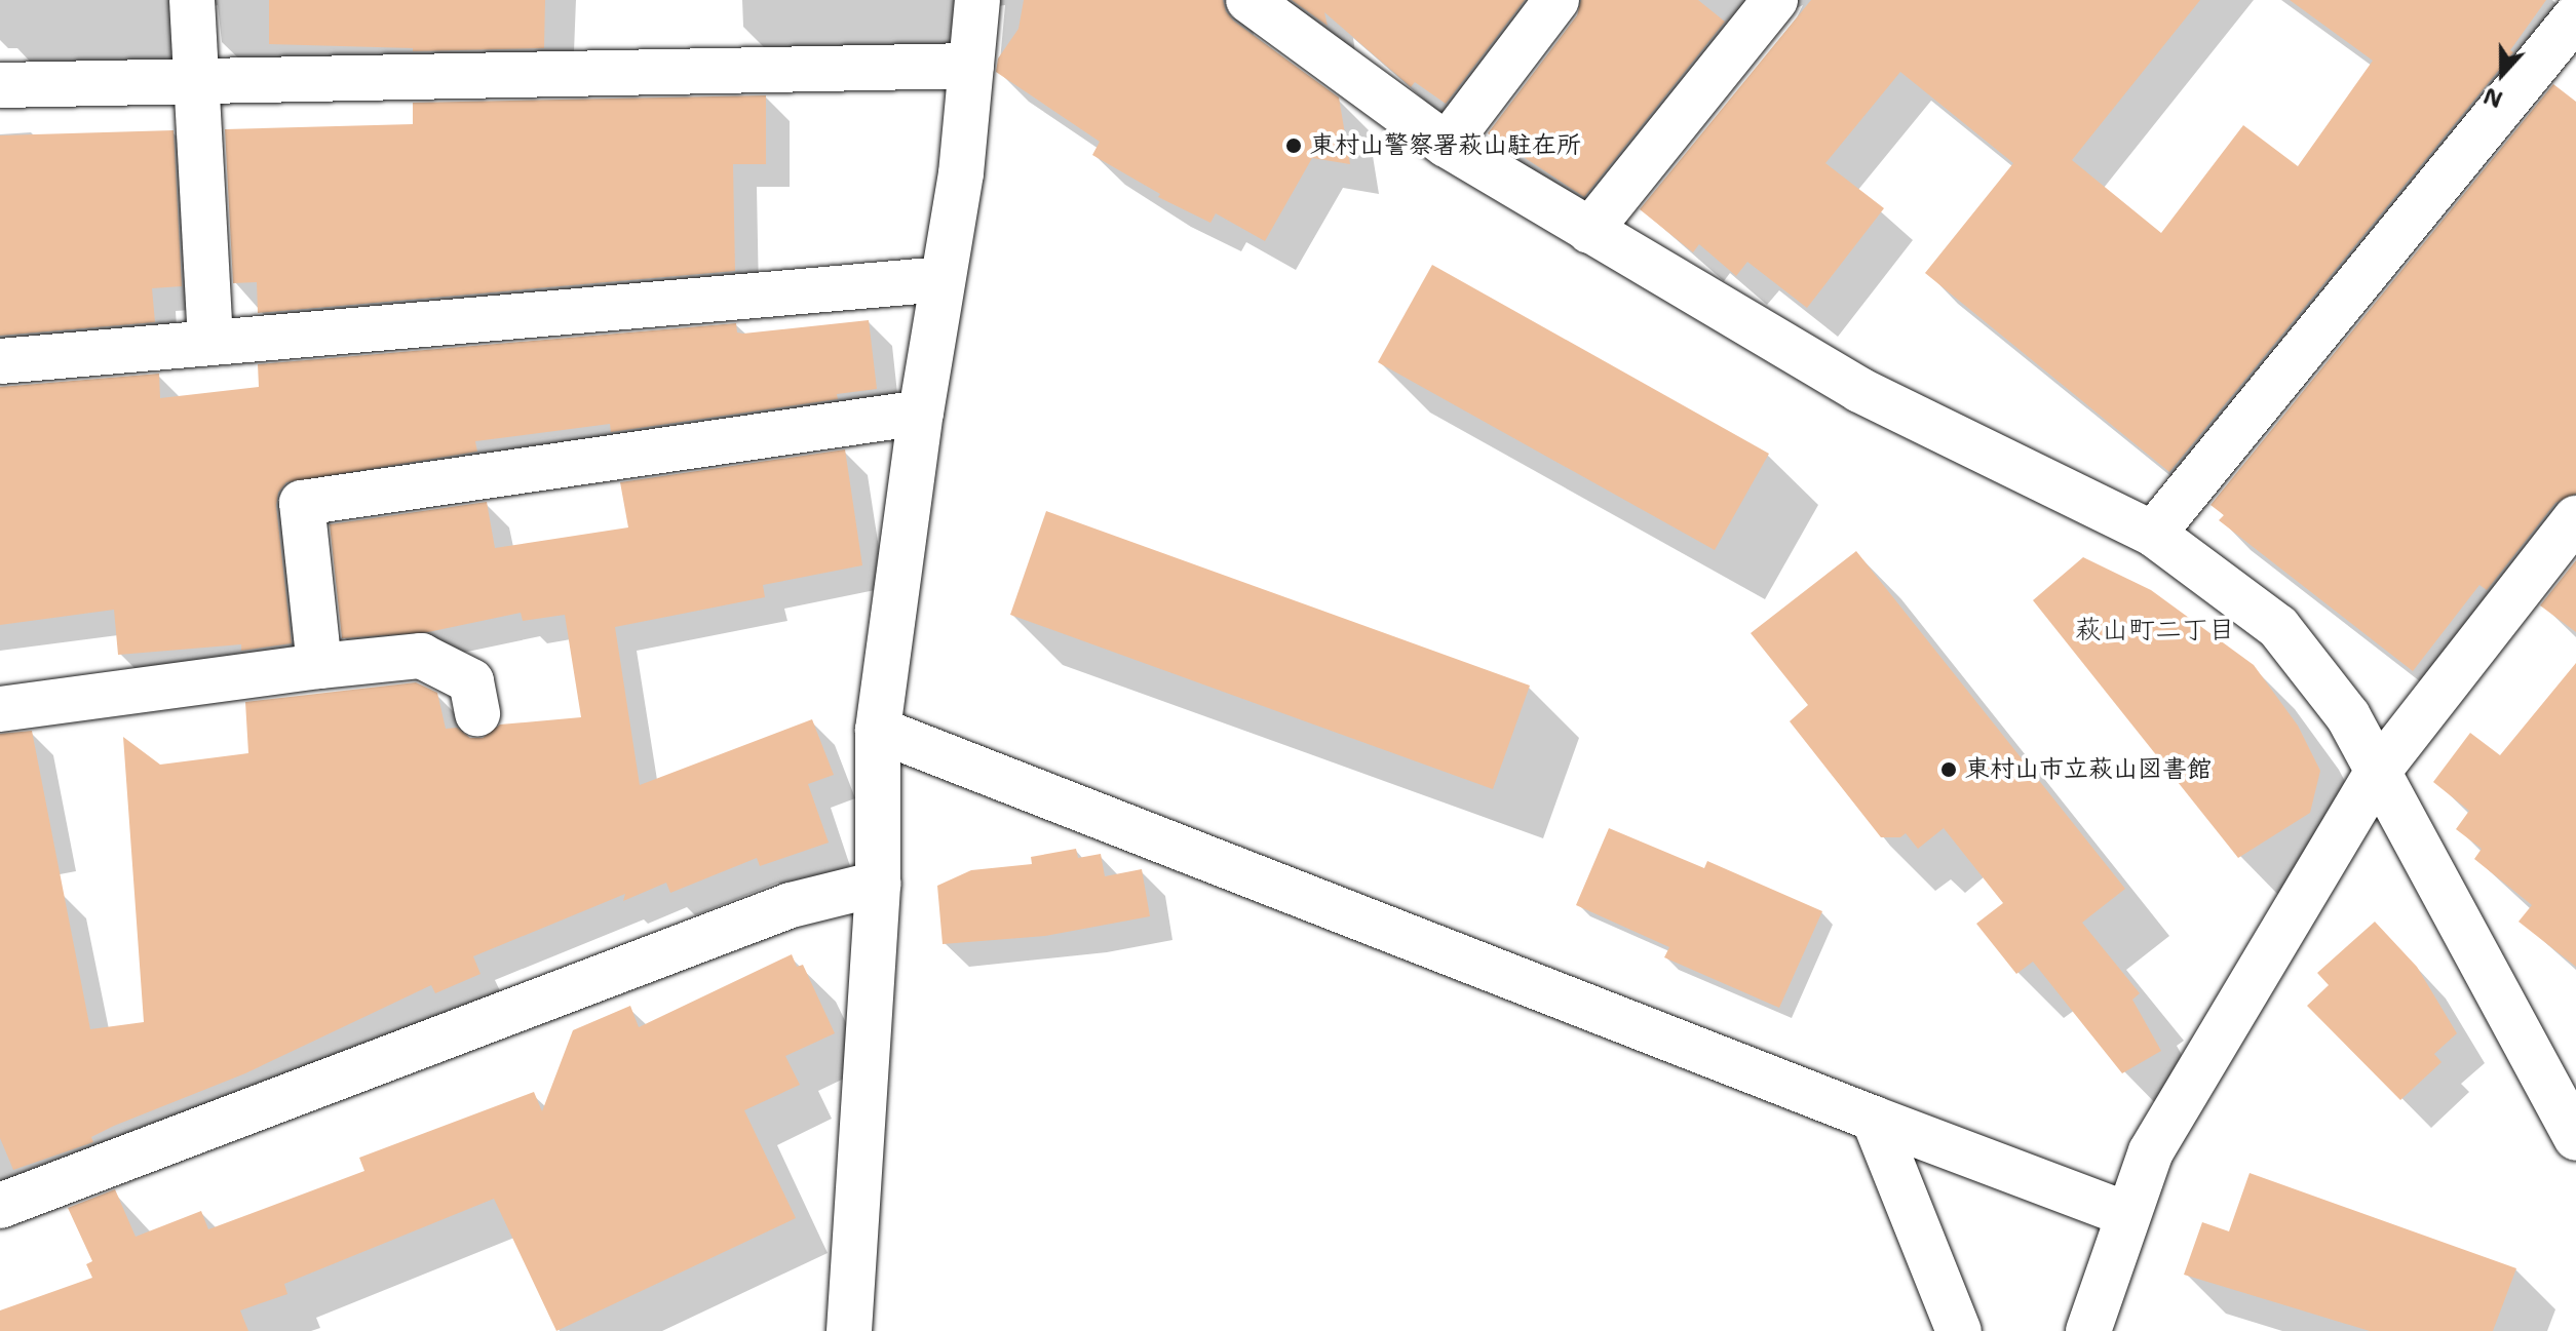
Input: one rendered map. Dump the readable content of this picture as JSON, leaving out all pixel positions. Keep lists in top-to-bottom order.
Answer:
{
  "districts": ["萩山町二丁目"],
  "places": ["東村山警察署萩山駐在所", "東村山市立萩山図書館"],
  "north": "bottom"
}
